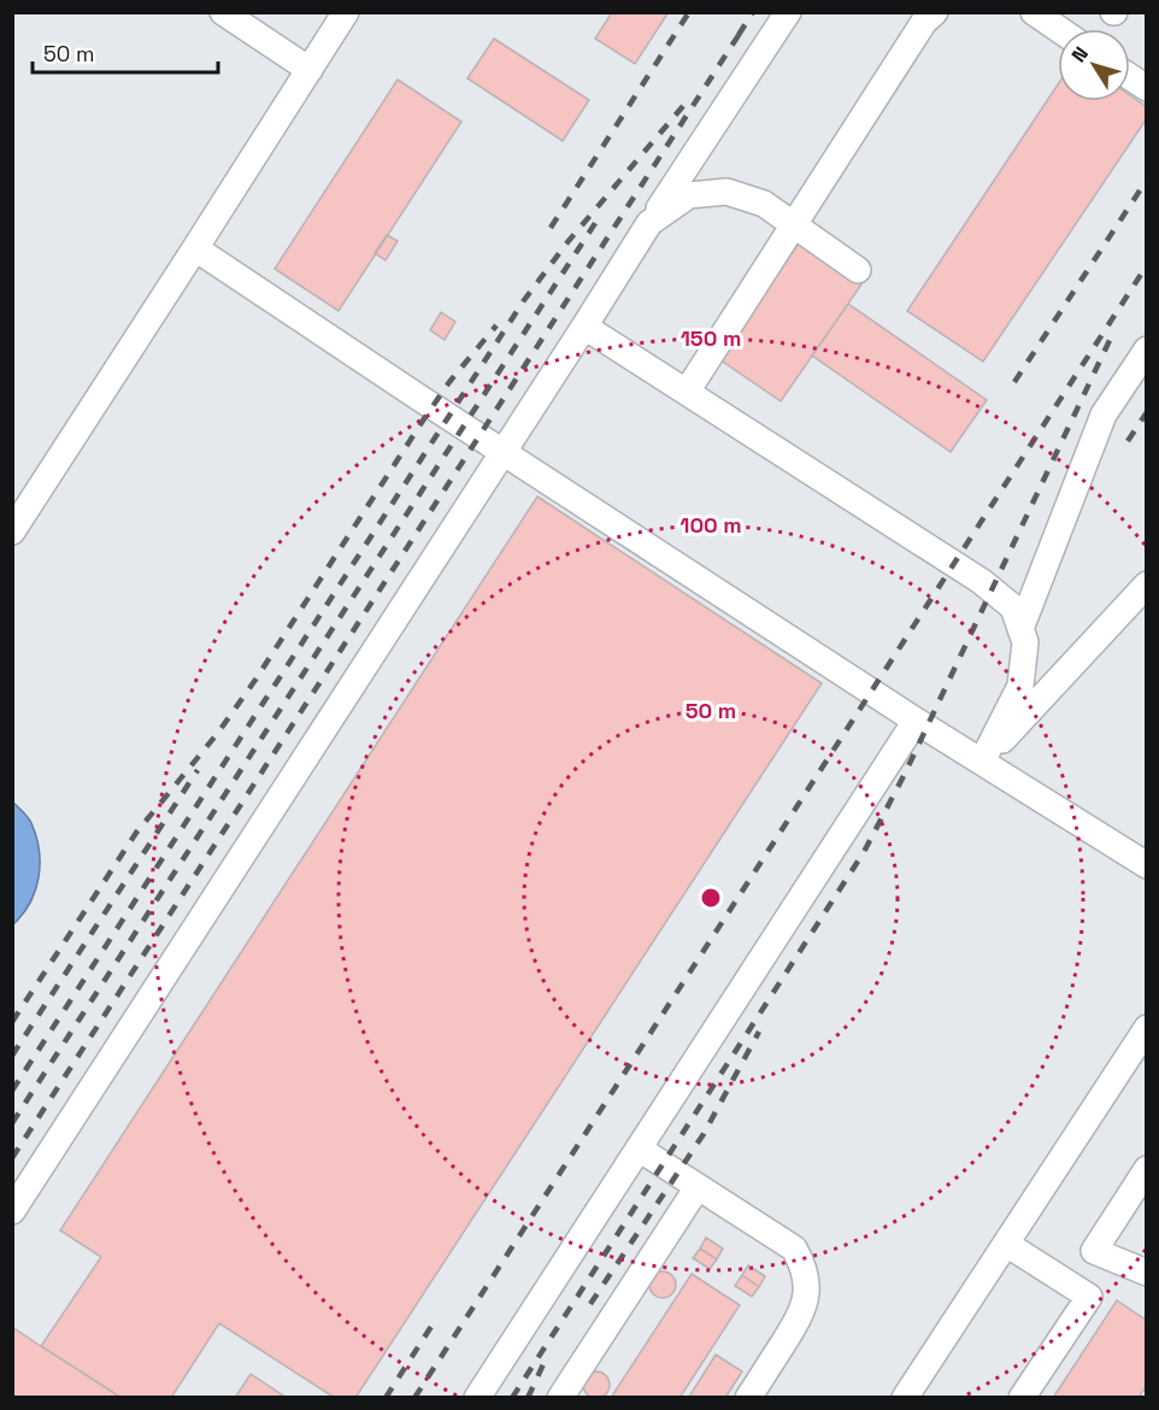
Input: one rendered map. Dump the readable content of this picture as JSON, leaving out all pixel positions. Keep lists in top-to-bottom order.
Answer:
{
  "scale_bar": "50 m",
  "north": "top left",
  "rings": ["150 m", "100 m", "50 m"]
}
